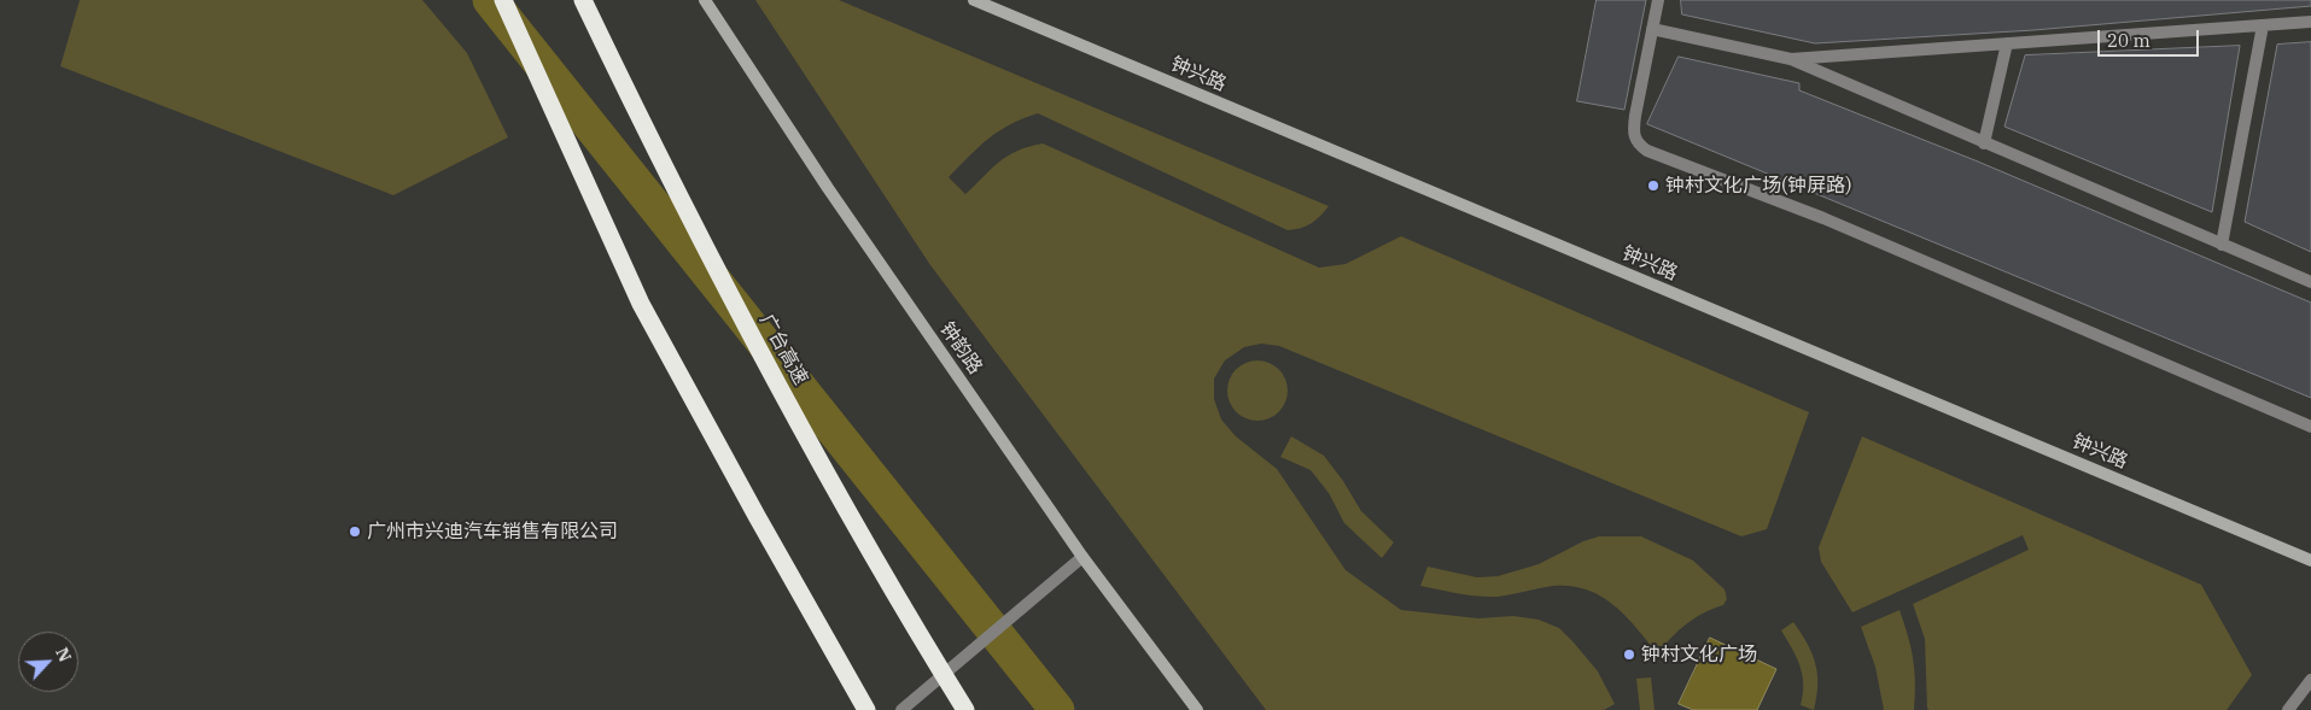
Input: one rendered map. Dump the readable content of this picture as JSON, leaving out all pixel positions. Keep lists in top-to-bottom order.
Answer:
{
  "streets": {
    "highway": ["广台高速"],
    "main road": ["钟兴路", "钟韵路"]
  },
  "places": ["钟村文化广场(钟屏路)", "广州市兴迪汽车销售有限公司", "钟村文化广场"],
  "scale_bar": "20 m",
  "north": "top right"
}
